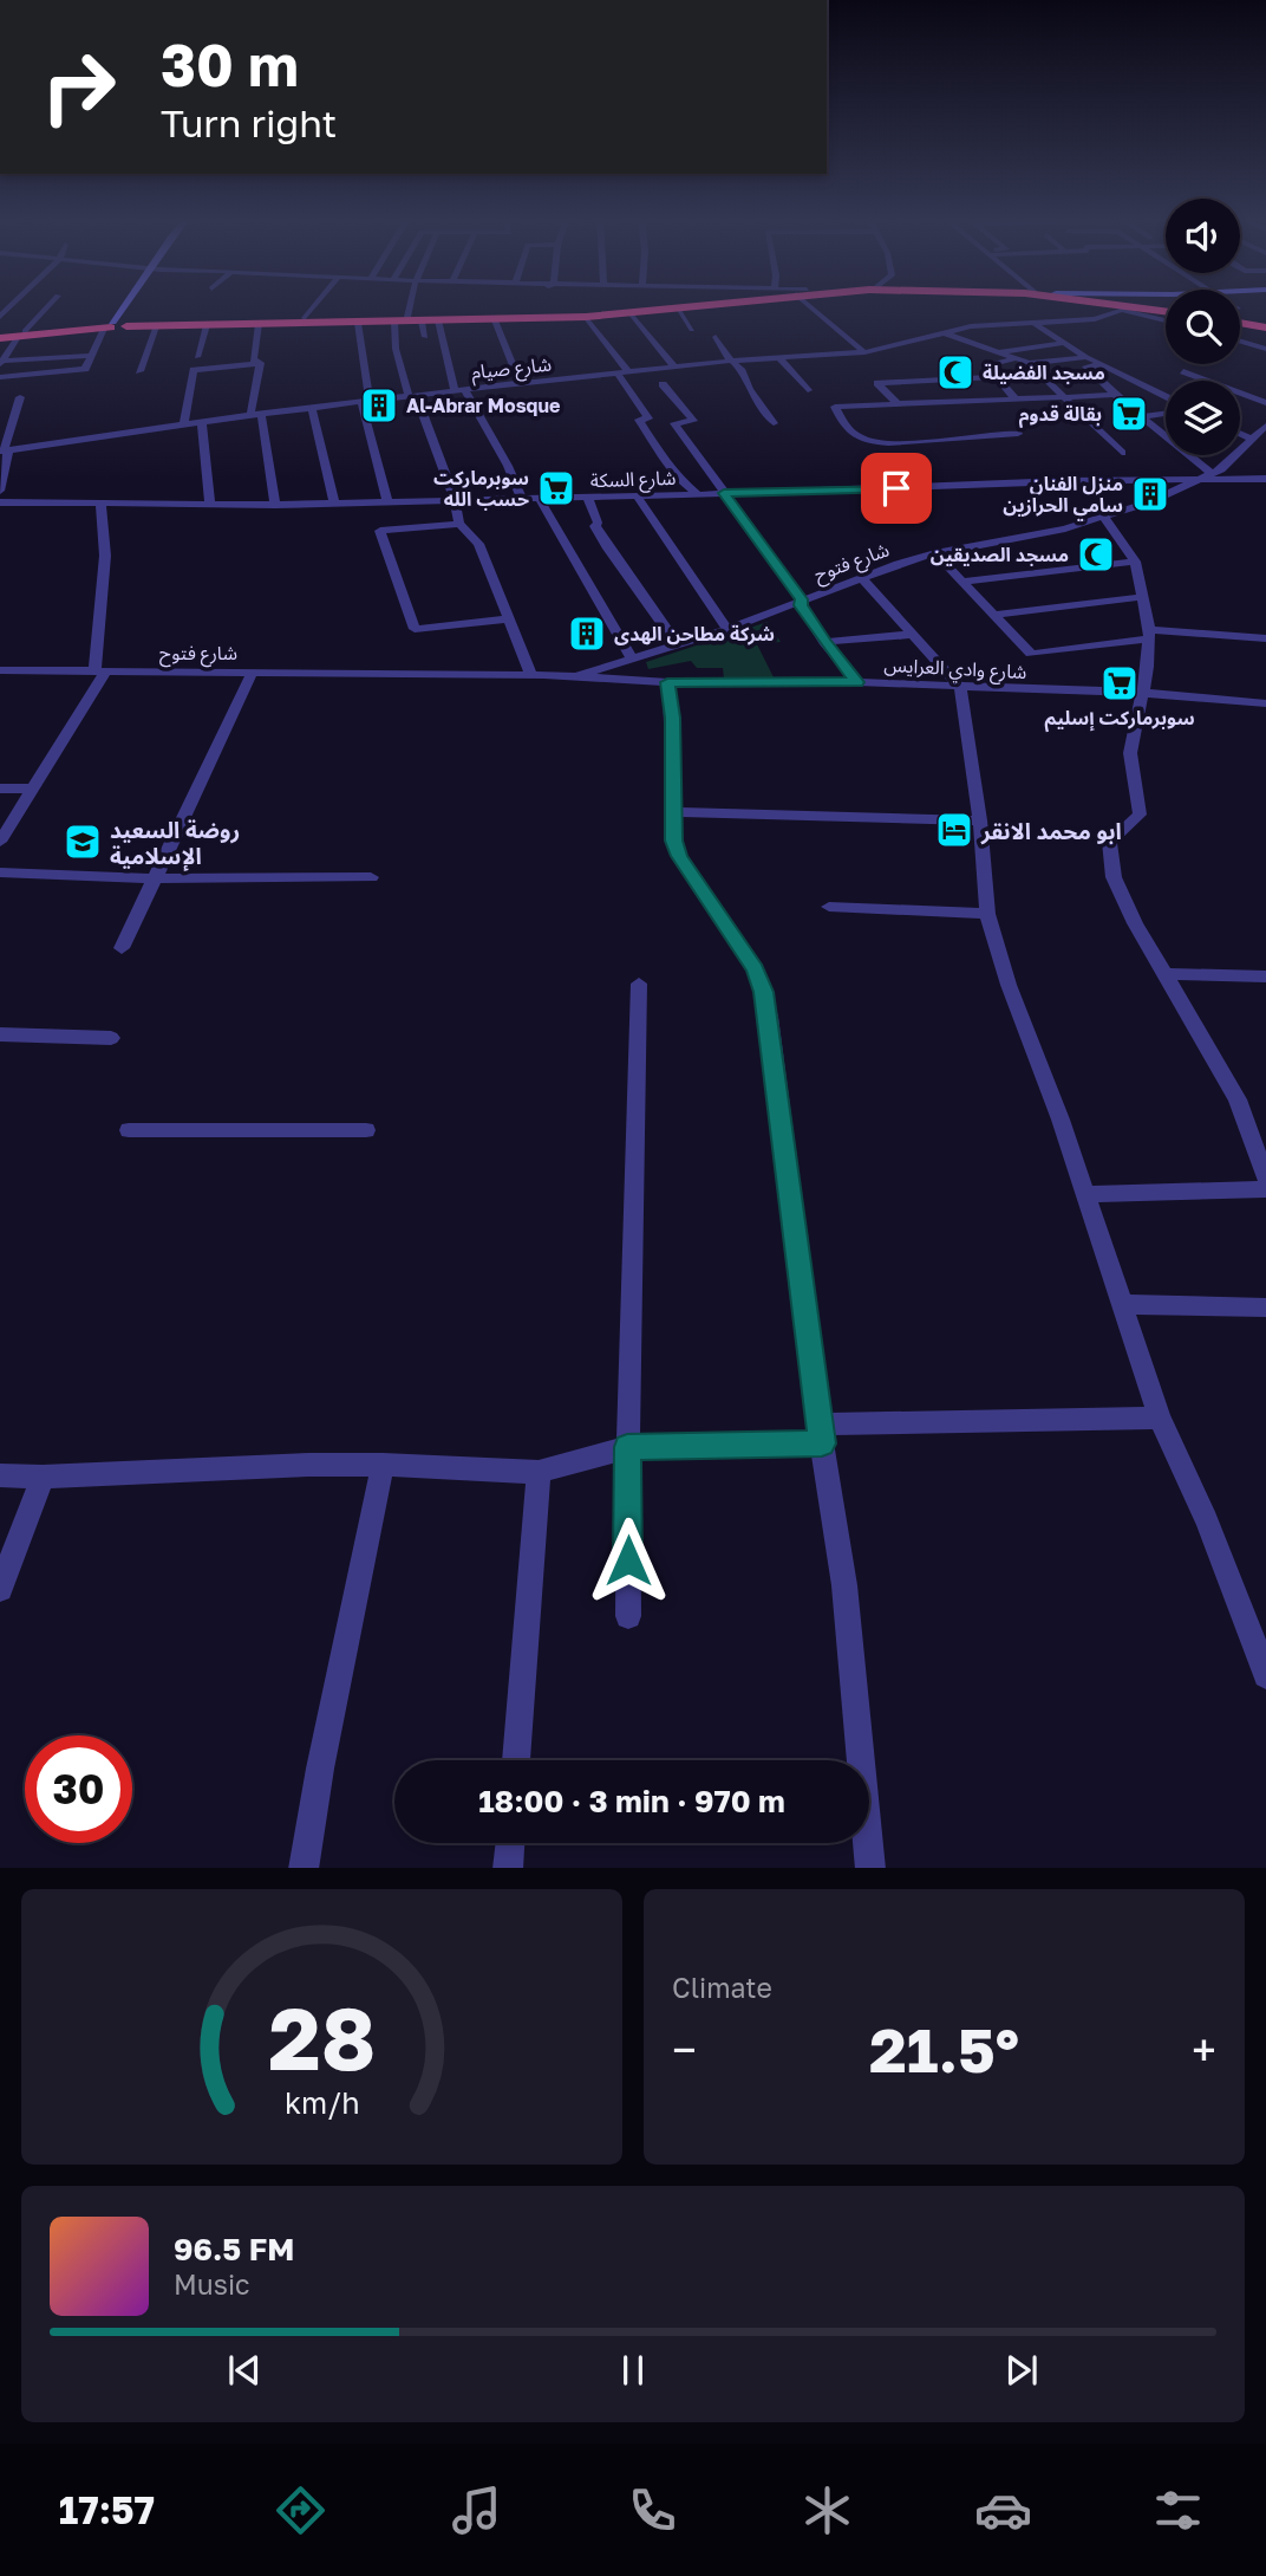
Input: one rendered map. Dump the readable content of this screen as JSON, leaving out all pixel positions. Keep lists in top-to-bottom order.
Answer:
{
  "streets": {
    "street": [
      "شارع صيام",
      "شارع السكة",
      "شارع فتوح",
      "شارع وادي العرايس"
    ]
  },
  "crossings": [
    ["شارع السكة", "شارع فتوح"],
    ["شارع فتوح", "شارع وادي العرايس"]
  ],
  "places": {
    "mosque": ["مسجد الفضيلة", "مسجد الصديقين"],
    "building": ["Al-Abrar Mosque", "منزل الفنان سامي الحرازين", "شركة مطاحن الهدى"],
    "supermarket": ["بقالة قدوم", "سوبرماركت حسب الله", "سوبرماركت إسليم"],
    "hotel": ["ابو محمد الانقر"],
    "school or university": ["روضة السعيد الإسلامية"]
  },
  "page": {
    "turn": ["30 m", "Turn right"],
    "limit": "30",
    "trip": "18:00 · 3 min · 970 m",
    "tile": "Climate",
    "heat": ["−", "21.5°", "+"],
    "song": ["96.5 FM", "Music"],
    "tabs": "17:57",
    "gauge": ["28", "km/h"]
  }
}
